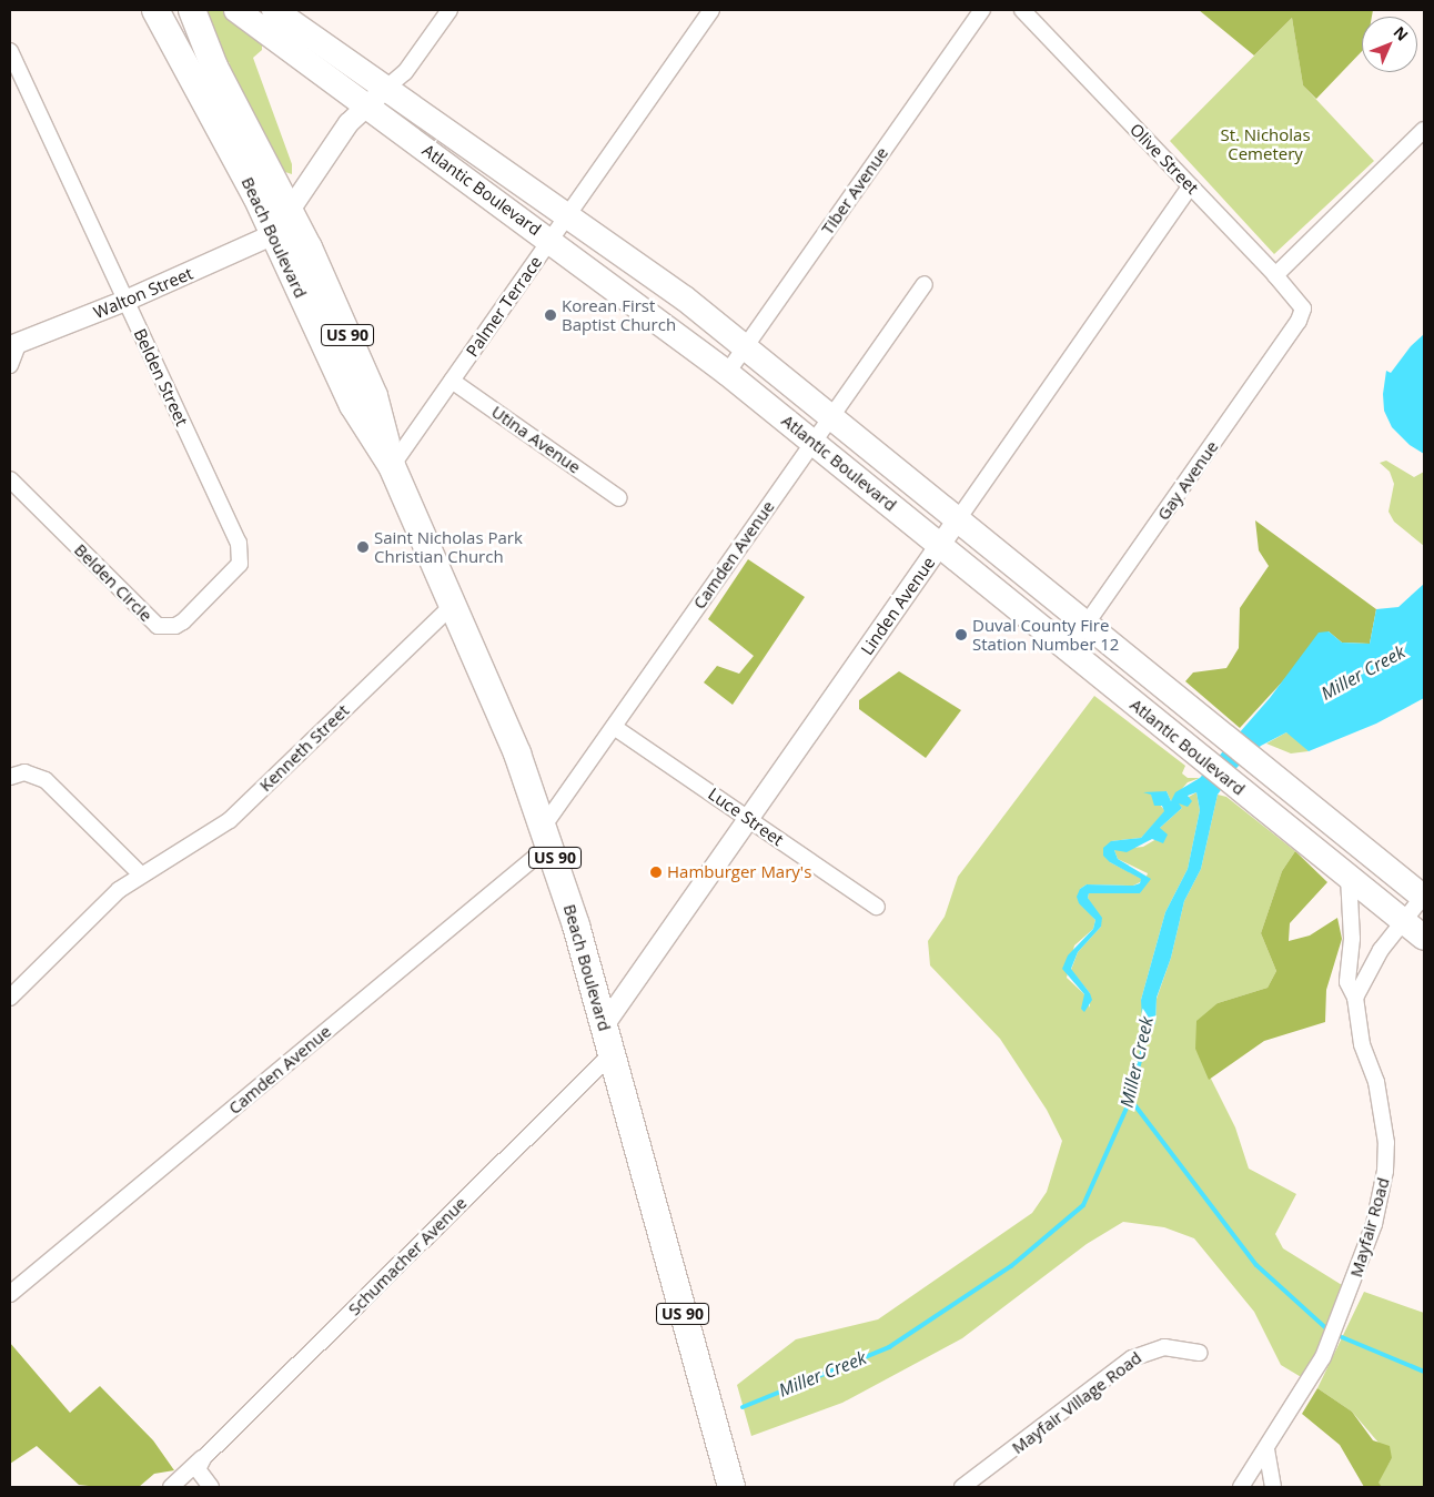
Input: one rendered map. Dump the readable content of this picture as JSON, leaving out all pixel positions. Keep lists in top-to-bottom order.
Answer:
{
  "streets": {
    "highway": ["Beach Boulevard", "US 90"],
    "main road": ["Atlantic Boulevard"],
    "street": [
      "Olive Street",
      "Tiber Avenue",
      "Walton Street",
      "Palmer Terrace",
      "Belden Street",
      "Utina Avenue",
      "Gay Avenue",
      "Camden Avenue",
      "Belden Circle",
      "Linden Avenue",
      "Kenneth Street",
      "Luce Street",
      "Mayfair Road",
      "Schumacher Avenue",
      "Mayfair Village Road"
    ]
  },
  "crossings": [
    ["Olive Street", "Gay Avenue"],
    ["Olive Street", "Linden Avenue"],
    ["Atlantic Boulevard", "Tiber Avenue"],
    ["Atlantic Boulevard", "Palmer Terrace"],
    ["Atlantic Boulevard", "Gay Avenue"],
    ["Atlantic Boulevard", "Camden Avenue"],
    ["Atlantic Boulevard", "Linden Avenue"],
    ["Atlantic Boulevard", "Mayfair Road"],
    ["Beach Boulevard", "Walton Street"],
    ["Beach Boulevard", "Palmer Terrace"],
    ["Beach Boulevard", "Camden Avenue"],
    ["Beach Boulevard", "Linden Avenue"],
    ["Beach Boulevard", "Kenneth Street"],
    ["Beach Boulevard", "Schumacher Avenue"],
    ["Walton Street", "Belden Street"],
    ["Palmer Terrace", "Utina Avenue"],
    ["Belden Street", "Belden Circle"],
    ["Camden Avenue", "Luce Street"],
    ["Linden Avenue", "Luce Street"]
  ],
  "water": ["Miller Creek"],
  "parks": ["St. Nicholas Cemetery"],
  "places": [
    "Korean First Baptist Church",
    "Saint Nicholas Park Christian Church",
    "Duval County Fire Station Number 12",
    "Hamburger Mary's"
  ],
  "north": "top right"
}
